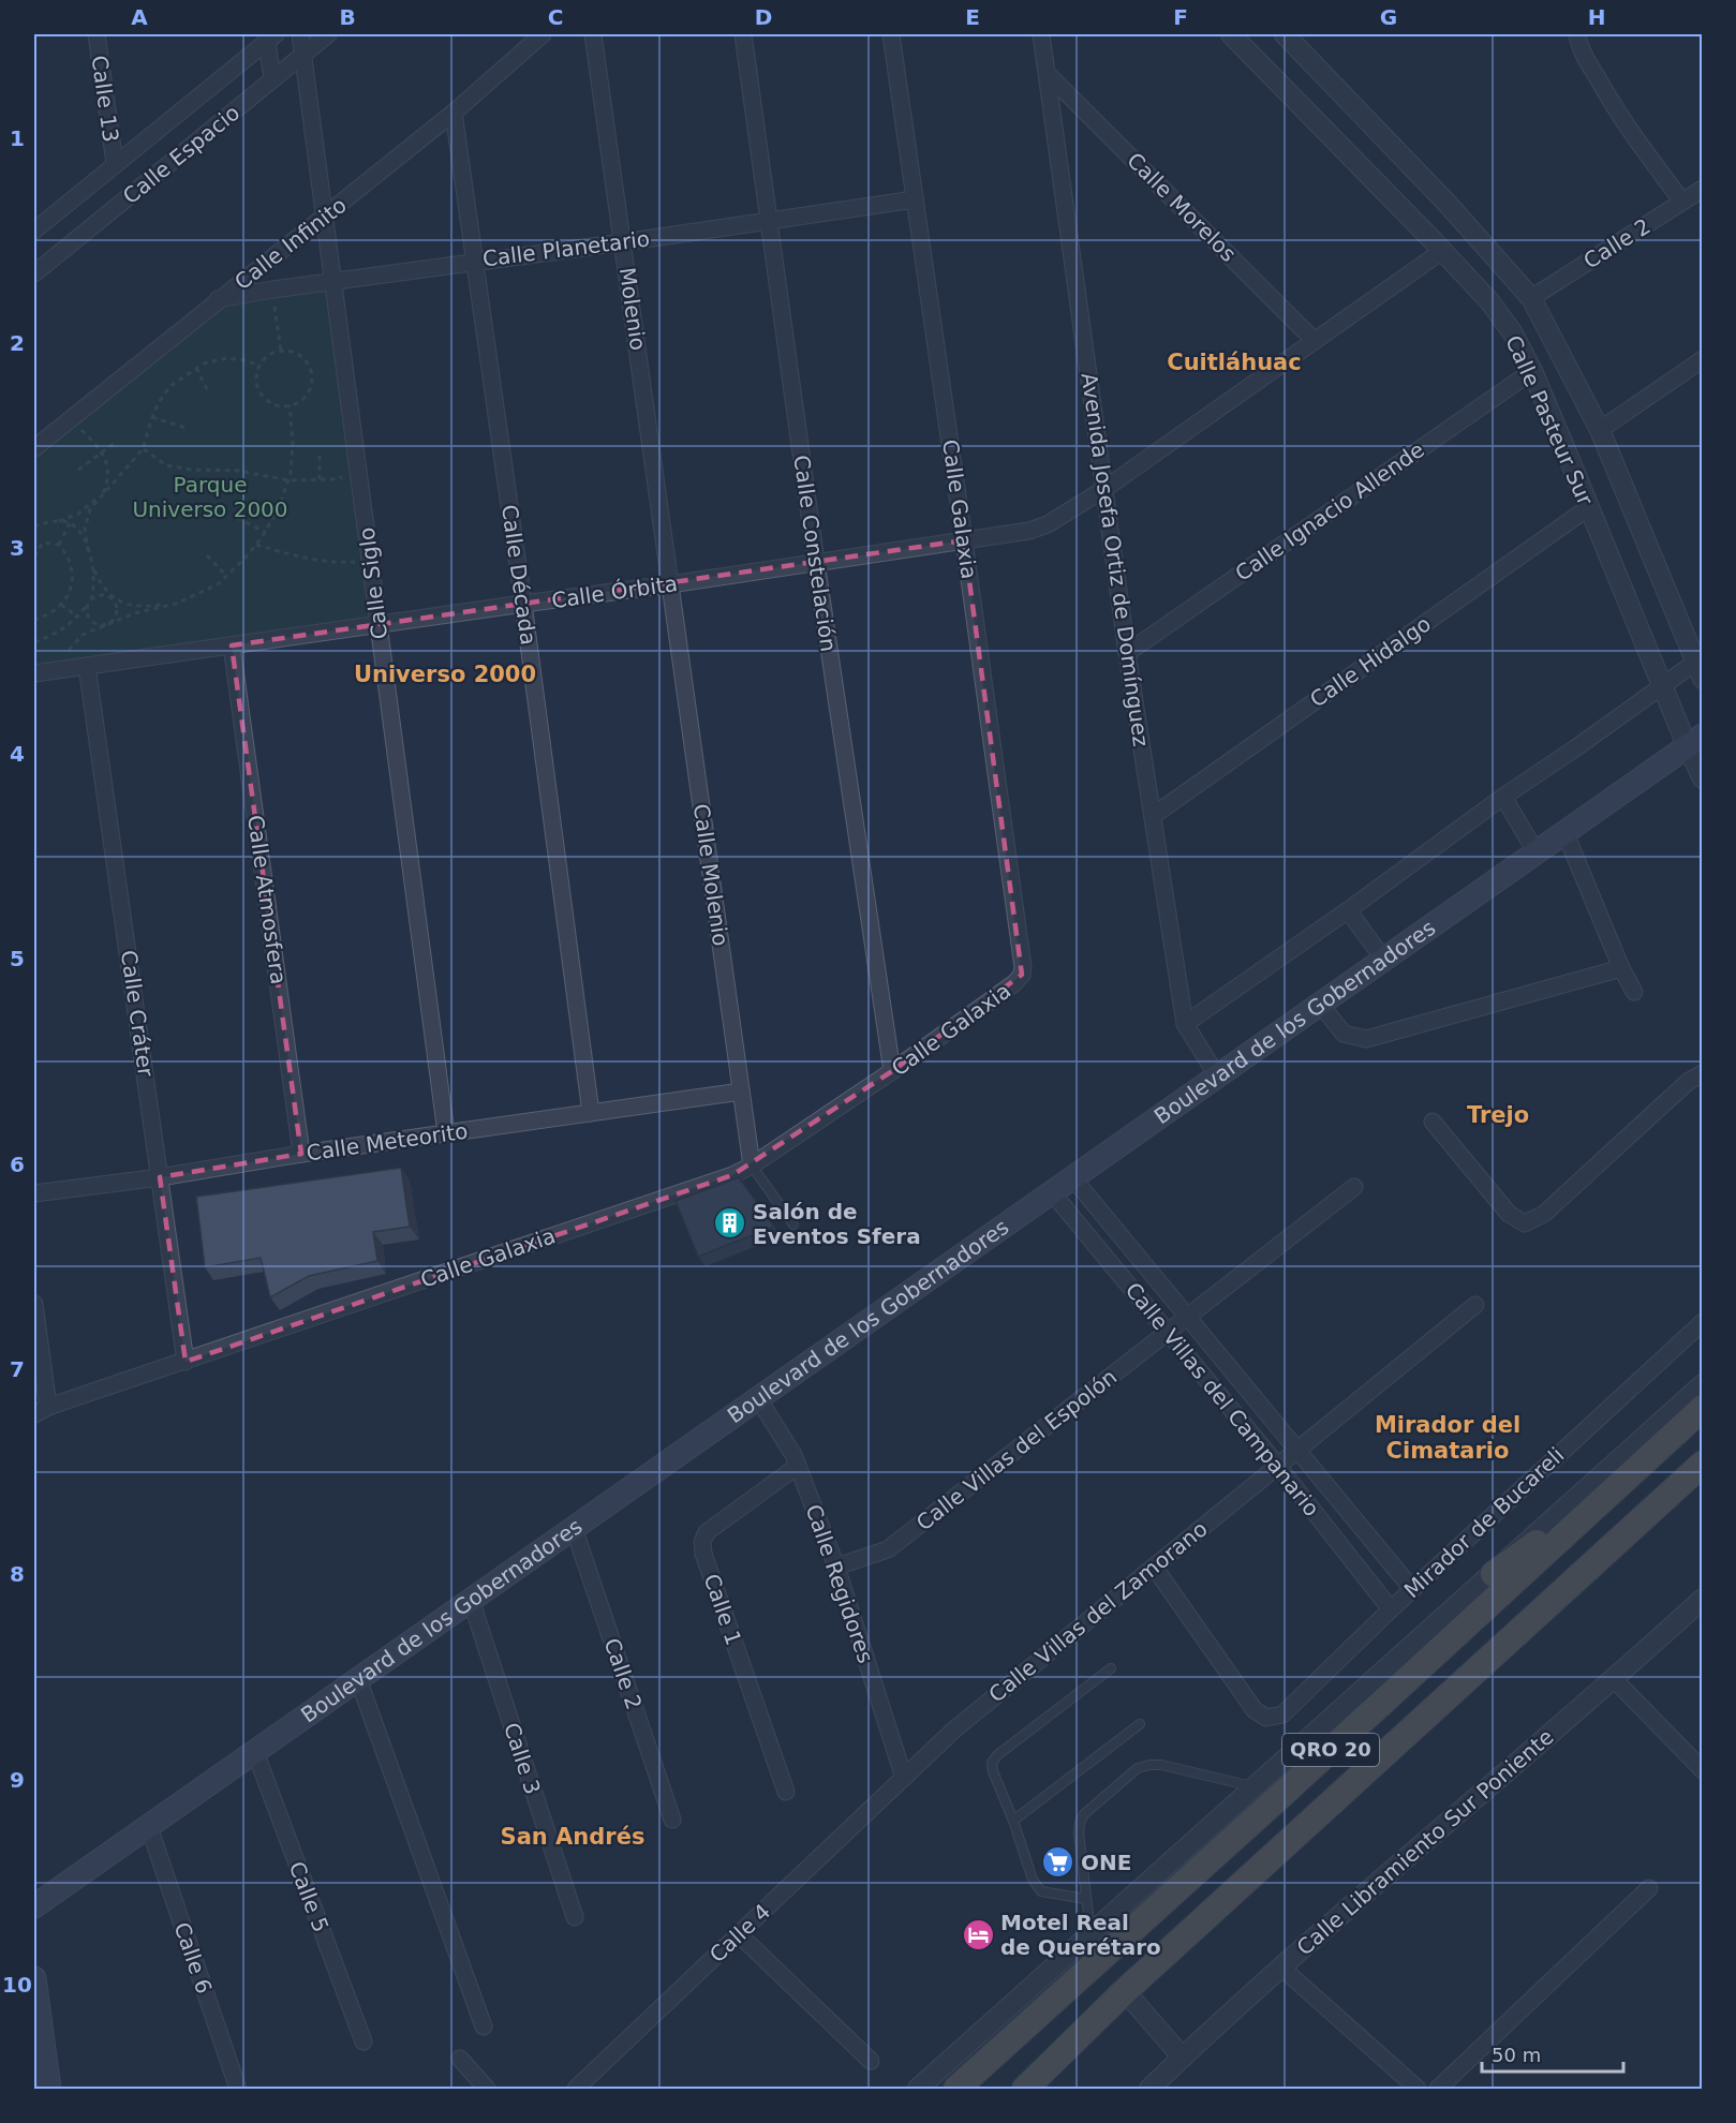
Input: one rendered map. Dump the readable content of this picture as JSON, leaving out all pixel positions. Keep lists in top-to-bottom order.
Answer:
{
  "streets": {
    "highway": ["QRO 20"],
    "main road": ["Boulevard de los Gobernadores"],
    "street": [
      "Calle 13",
      "Calle Espacio",
      "Calle Morelos",
      "Calle Infinito",
      "Calle 2",
      "Calle Planetario",
      "Molenio",
      "Calle Pasteur Sur",
      "Calle Galaxia",
      "Calle Ignacio Allende",
      "Calle Constelación",
      "Avenida Josefa Ortiz de Domínguez",
      "Calle Década",
      "Calle Siglo",
      "Calle Órbita",
      "Calle Hidalgo",
      "Calle Molenio",
      "Calle Atmosfera",
      "Calle Cráter",
      "Calle Meteorito",
      "Calle Villas del Campanario",
      "Calle Villas del Espolón",
      "Mirador de Bucareli",
      "Calle Regidores",
      "Calle 1",
      "Calle Villas del Zamorano",
      "Calle 3",
      "Calle Libramiento Sur Poniente",
      "Calle 5",
      "Calle 4",
      "Calle 6"
    ]
  },
  "crossings": [
    ["Calle 13", "Calle Espacio"],
    ["Calle Espacio", "Calle Siglo"],
    ["Calle Morelos", "Avenida Josefa Ortiz de Domínguez"],
    ["Calle Morelos", "Calle Órbita"],
    ["Calle Infinito", "Calle Planetario"],
    ["Calle Infinito", "Calle Década"],
    ["Calle Infinito", "Calle Siglo"],
    ["Calle 2", "Calle Pasteur Sur"],
    ["Calle 2", "Boulevard de los Gobernadores"],
    ["Calle Planetario", "Molenio"],
    ["Calle Planetario", "Calle Galaxia"],
    ["Calle Planetario", "Calle Constelación"],
    ["Calle Planetario", "Calle Década"],
    ["Calle Planetario", "Calle Siglo"],
    ["Molenio", "Calle Órbita"],
    ["Molenio", "Calle Molenio"],
    ["Calle Pasteur Sur", "Calle Ignacio Allende"],
    ["Calle Pasteur Sur", "Calle Órbita"],
    ["Calle Pasteur Sur", "Calle Hidalgo"],
    ["Calle Pasteur Sur", "Boulevard de los Gobernadores"],
    ["Calle Galaxia", "Calle Constelación"],
    ["Calle Galaxia", "Calle Órbita"],
    ["Calle Galaxia", "Calle Molenio"],
    ["Calle Galaxia", "Calle Cráter"],
    ["Calle Ignacio Allende", "Avenida Josefa Ortiz de Domínguez"],
    ["Calle Constelación", "Calle Órbita"],
    ["Avenida Josefa Ortiz de Domínguez", "Calle Órbita"],
    ["Avenida Josefa Ortiz de Domínguez", "Calle Hidalgo"],
    ["Avenida Josefa Ortiz de Domínguez", "Boulevard de los Gobernadores"],
    ["Calle Década", "Calle Órbita"],
    ["Calle Década", "Calle Meteorito"],
    ["Calle Siglo", "Calle Órbita"],
    ["Calle Siglo", "Calle Meteorito"],
    ["Calle Órbita", "Calle Molenio"],
    ["Calle Órbita", "Calle Atmosfera"],
    ["Calle Órbita", "Calle Cráter"],
    ["Calle Molenio", "Calle Meteorito"],
    ["Calle Atmosfera", "Calle Meteorito"],
    ["Calle Cráter", "Calle Meteorito"],
    ["Boulevard de los Gobernadores", "Calle Villas del Campanario"],
    ["Boulevard de los Gobernadores", "Calle Regidores"],
    ["Boulevard de los Gobernadores", "Calle 3"],
    ["Boulevard de los Gobernadores", "Calle 5"],
    ["Boulevard de los Gobernadores", "Calle 6"],
    ["Calle Villas del Campanario", "Calle Villas del Espolón"],
    ["Calle Villas del Campanario", "Mirador de Bucareli"],
    ["Calle Villas del Campanario", "Calle Villas del Zamorano"],
    ["Calle Villas del Espolón", "Calle Regidores"],
    ["Mirador de Bucareli", "Calle Villas del Zamorano"],
    ["Calle Regidores", "Calle 1"],
    ["Calle Regidores", "Calle Villas del Zamorano"],
    ["Calle Regidores", "Calle 4"],
    ["Calle Villas del Zamorano", "Calle 4"]
  ],
  "districts": [
    "Cuitláhuac",
    "Universo 2000",
    "Trejo",
    "Mirador del Cimatario",
    "San Andrés"
  ],
  "parks": ["Parque Universo 2000"],
  "places": {
    "building": ["Salón de Eventos Sfera"],
    "supermarket": ["ONE"],
    "hotel": ["Motel Real de Querétaro"]
  },
  "scale_bar": "50 m",
  "grid": {
    "columns": [
      "A",
      "B",
      "C",
      "D",
      "E",
      "F",
      "G",
      "H"
    ],
    "rows": [
      "1",
      "2",
      "3",
      "4",
      "5",
      "6",
      "7",
      "8",
      "9",
      "10"
    ]
  }
}
